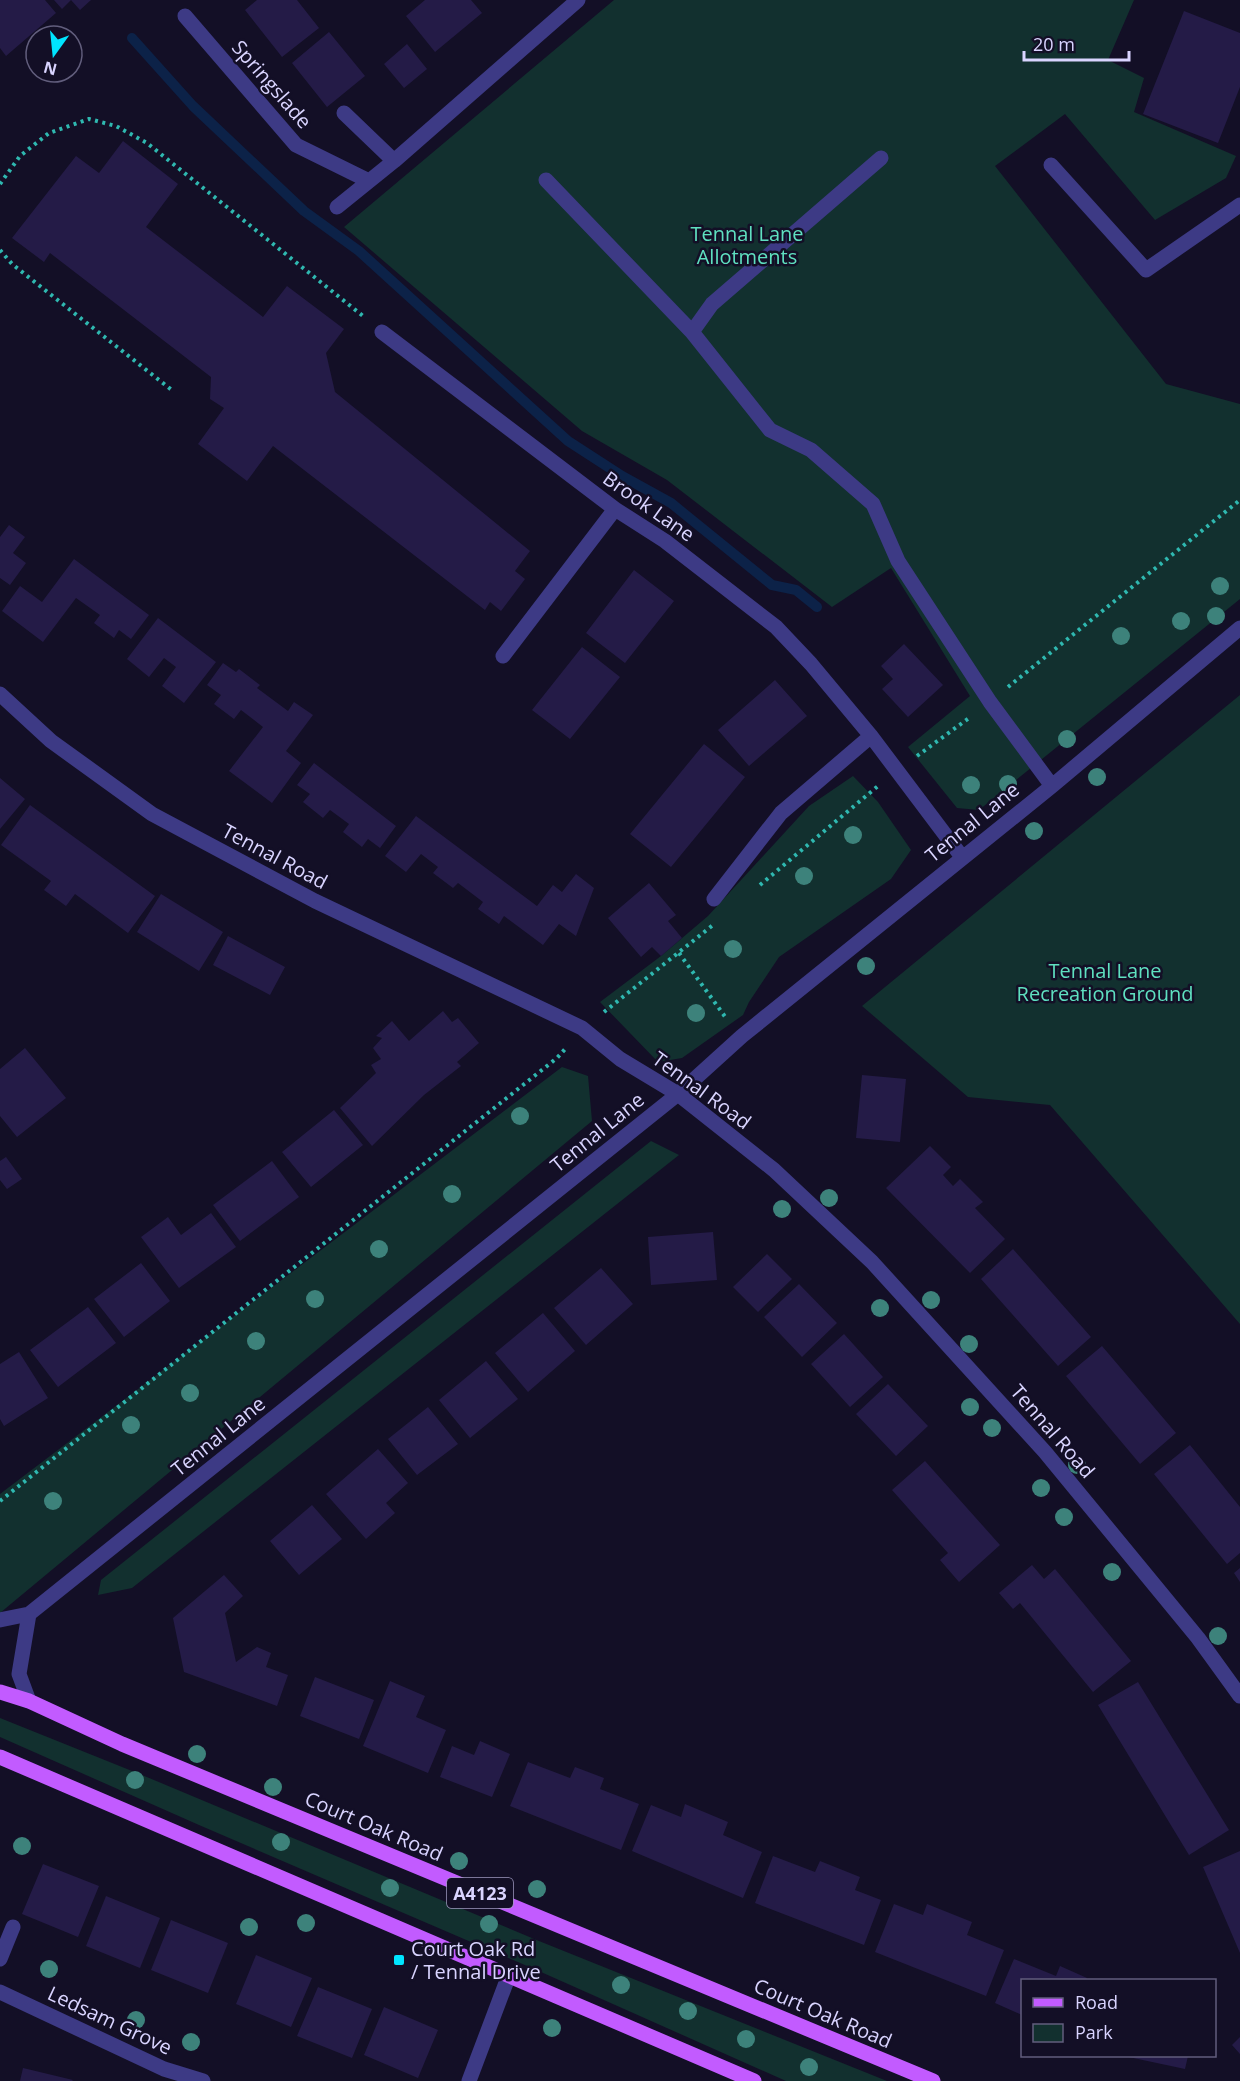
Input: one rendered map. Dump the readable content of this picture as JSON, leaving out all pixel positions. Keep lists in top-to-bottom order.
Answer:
{
  "streets": {
    "main road": ["Court Oak Road", "A4123"],
    "street": [
      "Springslade",
      "Brook Lane",
      "Tennal Lane",
      "Tennal Road",
      "Ledsam Grove"
    ]
  },
  "crossings": [
    ["Brook Lane", "Tennal Lane"],
    ["Tennal Lane", "Tennal Road"]
  ],
  "parks": ["Tennal Lane Allotments", "Tennal Lane Recreation Ground"],
  "places": {
    "transit": ["Court Oak Rd / Tennal Drive"]
  },
  "legend": ["Road", "Park"],
  "scale_bar": "20 m",
  "north": "bottom"
}
